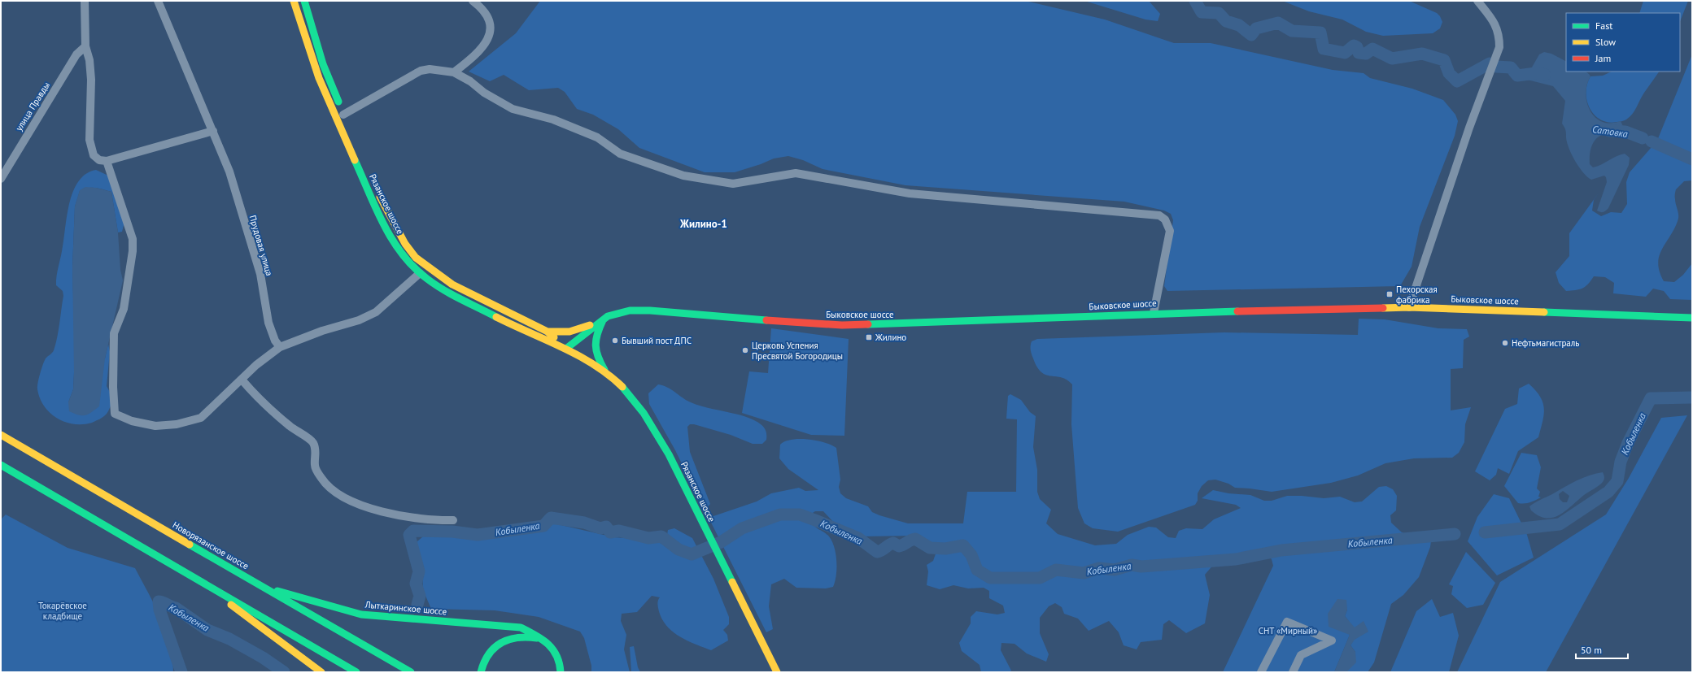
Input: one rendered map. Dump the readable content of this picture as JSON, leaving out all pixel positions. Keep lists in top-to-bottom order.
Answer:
{
  "streets": {
    "main road": [
      "Рязанское шоссе",
      "Быковское шоссе",
      "Новорязанское шоссе",
      "Лыткаринское шоссе"
    ],
    "street": ["улица Правды", "Прудовая улица"]
  },
  "crossings": [
    ["Рязанское шоссе", "Быковское шоссе"],
    ["Новорязанское шоссе", "Лыткаринское шоссе"]
  ],
  "districts": ["Жилино-1"],
  "water": ["Сатовка", "Кобыленка"],
  "parks": ["Токарёвское кладбище", "СНТ «Мирный»"],
  "places": {
    "transit": ["Пехорская фабрика", "Жилино"],
    "other": ["Бывший пост ДПС", "Нефтьмагистраль", "Церковь Успения Пресвятой Богородицы"]
  },
  "legend": ["Fast", "Slow", "Jam"],
  "scale_bar": "50 m"
}
